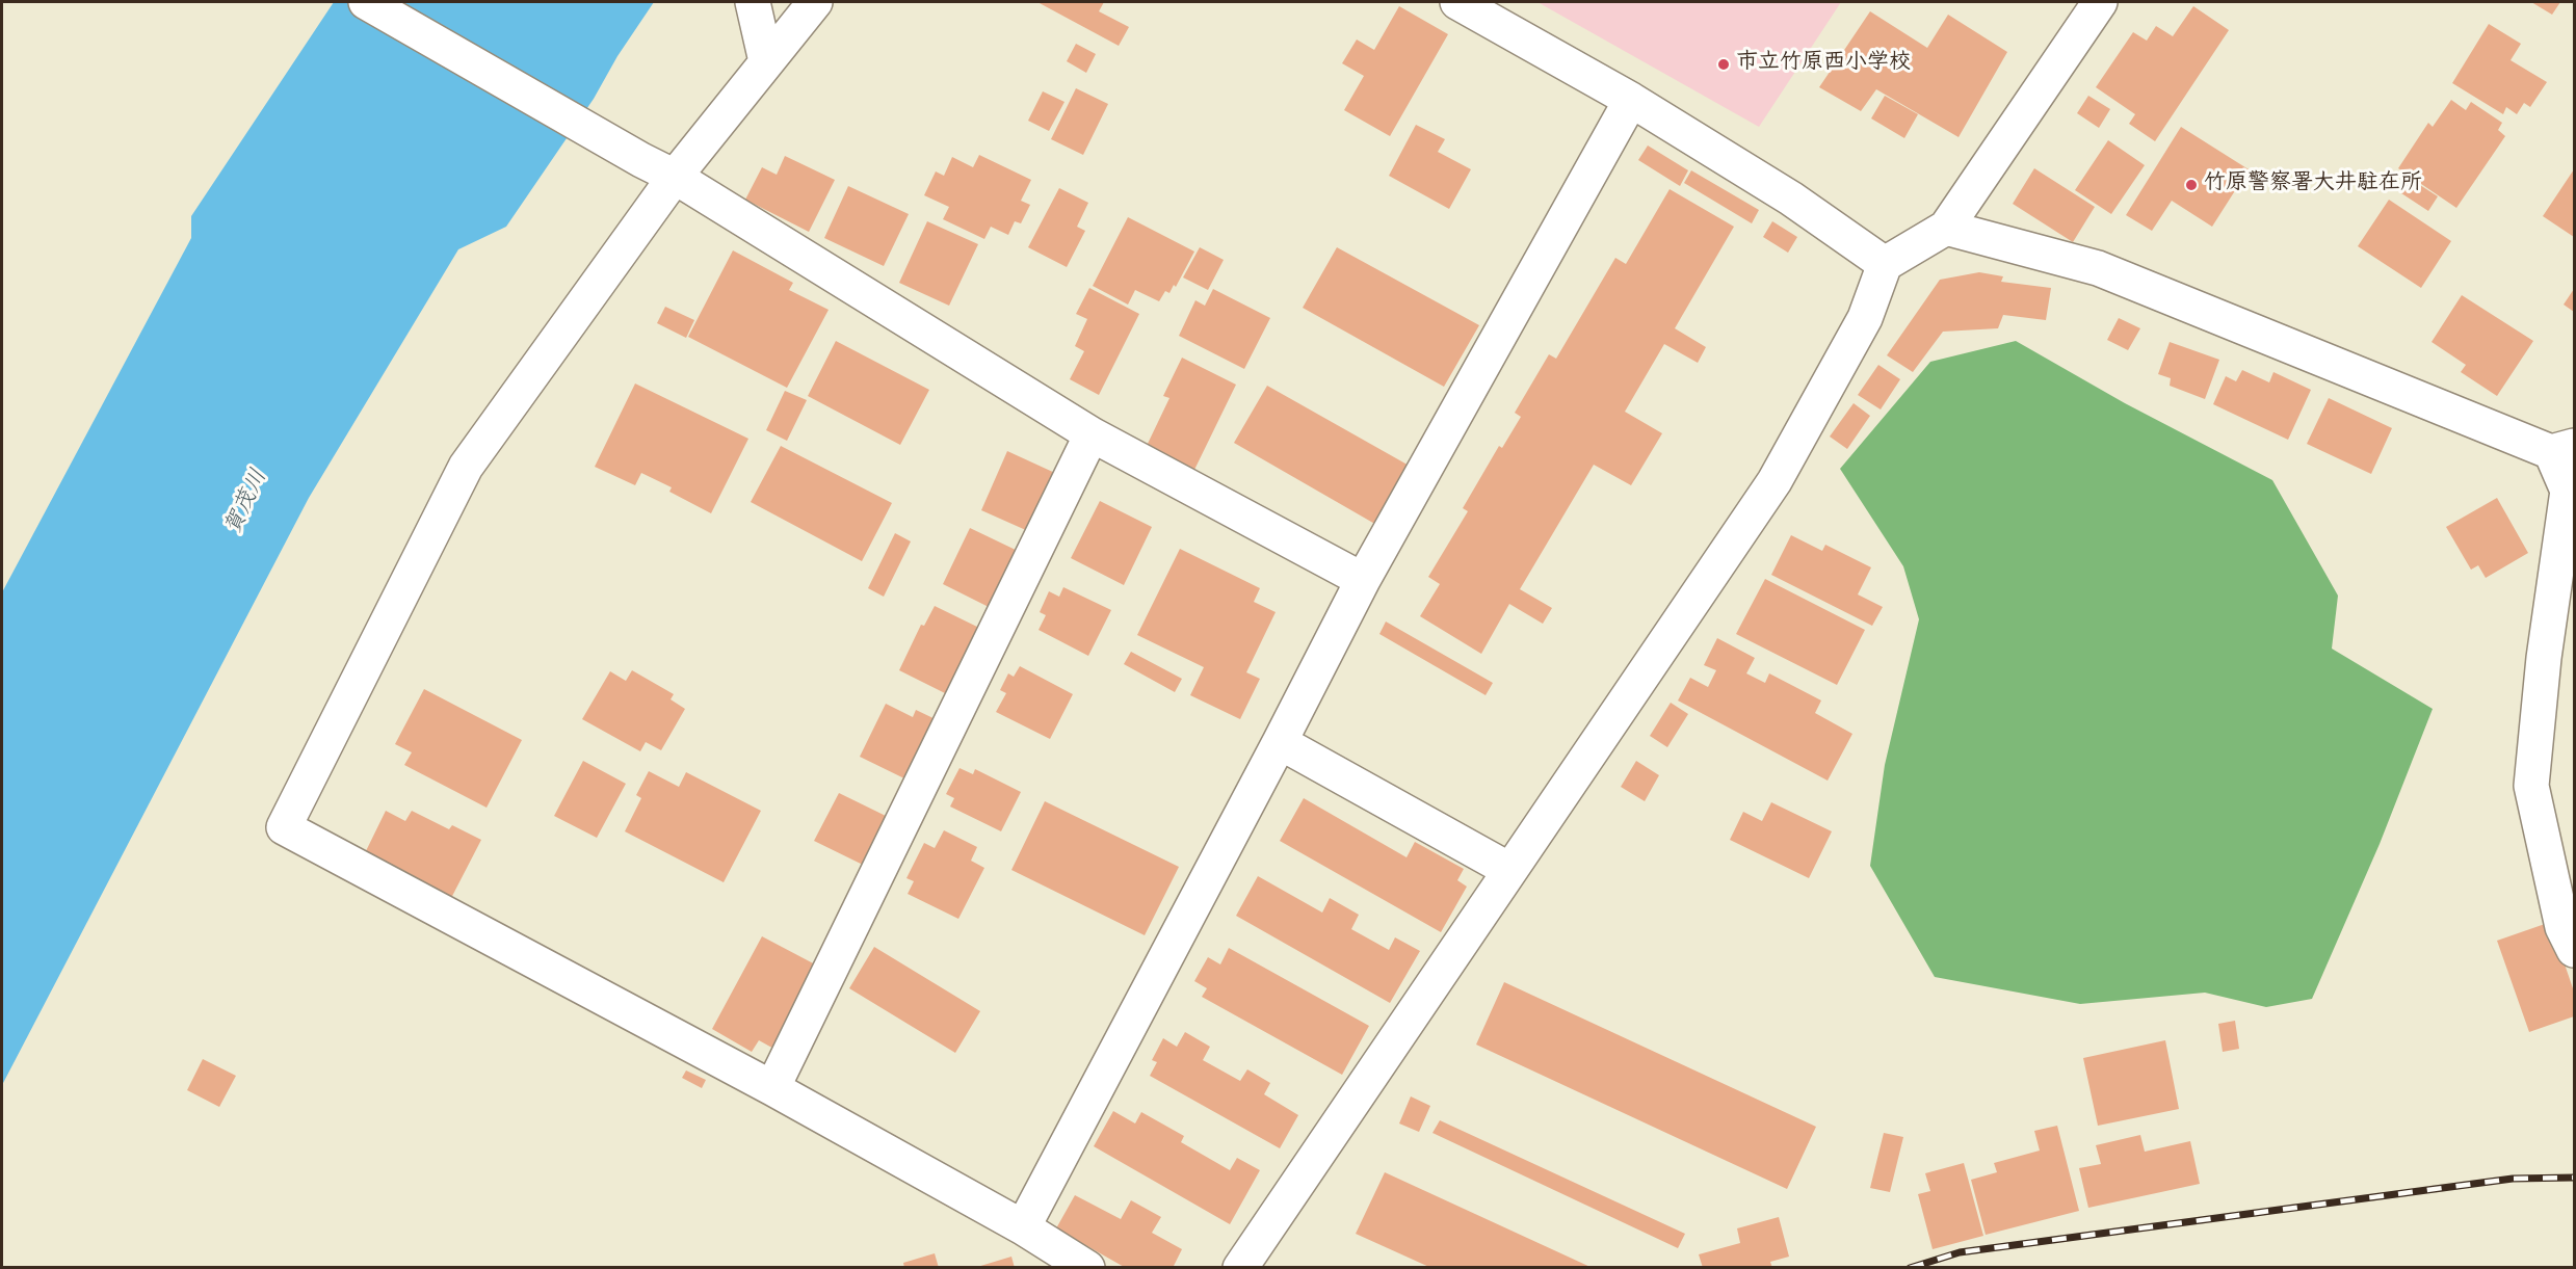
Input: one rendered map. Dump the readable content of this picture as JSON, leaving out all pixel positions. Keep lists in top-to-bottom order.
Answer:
{
  "water": ["賀茂川"],
  "places": ["市立竹原西小学校", "竹原警察署大井駐在所"]
}
